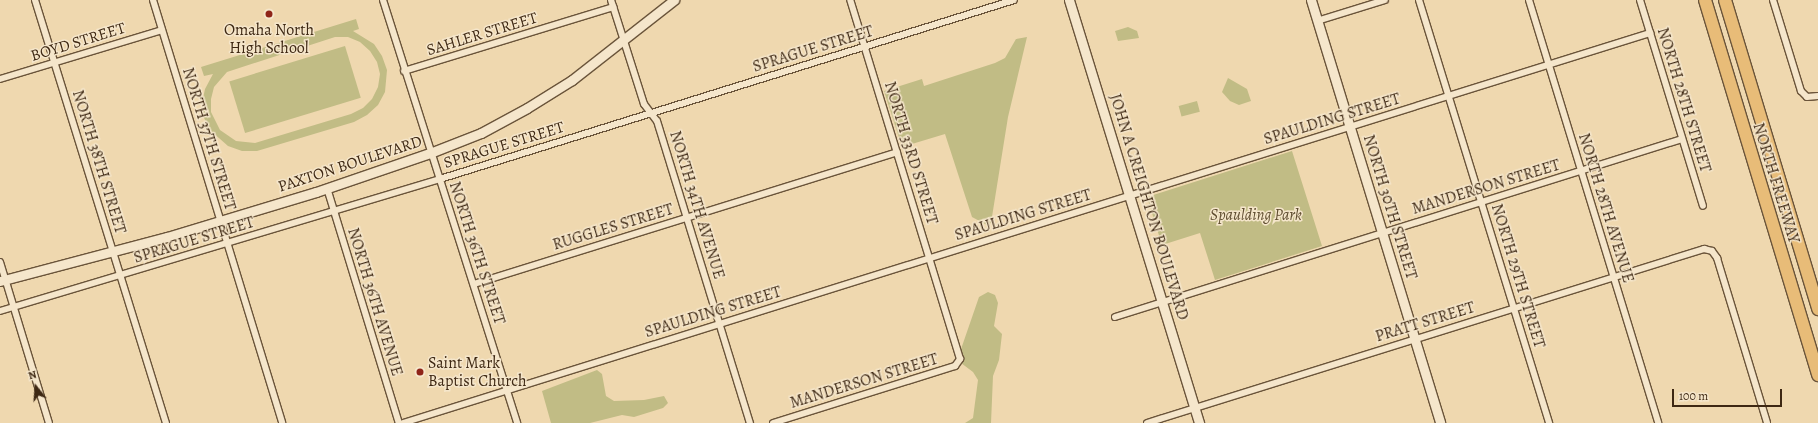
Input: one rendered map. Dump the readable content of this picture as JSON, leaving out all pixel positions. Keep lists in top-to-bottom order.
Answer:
{
  "streets": {
    "highway": ["NORTH FREEWAY"],
    "street": [
      "SAHLER STREET",
      "BOYD STREET",
      "SPRAGUE STREET",
      "NORTH 28TH STREET",
      "SPAULDING STREET",
      "NORTH 37TH STREET",
      "NORTH 33RD STREET",
      "NORTH 38TH STREET",
      "PAXTON BOULEVARD",
      "MANDERSON STREET",
      "NORTH 34TH AVENUE",
      "JOHN A CREIGHTON BOULEVARD",
      "NORTH 30TH STREET",
      "NORTH 28TH AVENUE",
      "RUGGLES STREET",
      "NORTH 36TH STREET",
      "NORTH 29TH STREET",
      "NORTH 36TH AVENUE",
      "PRATT STREET"
    ]
  },
  "crossings": [
    ["SAHLER STREET", "NORTH 34TH AVENUE"],
    ["SAHLER STREET", "NORTH 36TH STREET"],
    ["BOYD STREET", "NORTH 37TH STREET"],
    ["BOYD STREET", "NORTH 38TH STREET"],
    ["SPRAGUE STREET", "NORTH 37TH STREET"],
    ["SPRAGUE STREET", "NORTH 33RD STREET"],
    ["SPRAGUE STREET", "NORTH 38TH STREET"],
    ["SPRAGUE STREET", "NORTH 34TH AVENUE"],
    ["SPRAGUE STREET", "NORTH 36TH STREET"],
    ["SPRAGUE STREET", "NORTH 36TH AVENUE"],
    ["NORTH 28TH STREET", "SPAULDING STREET"],
    ["NORTH 28TH STREET", "MANDERSON STREET"],
    ["SPAULDING STREET", "NORTH 33RD STREET"],
    ["SPAULDING STREET", "NORTH 34TH AVENUE"],
    ["SPAULDING STREET", "JOHN A CREIGHTON BOULEVARD"],
    ["SPAULDING STREET", "NORTH 30TH STREET"],
    ["SPAULDING STREET", "NORTH 28TH AVENUE"],
    ["SPAULDING STREET", "NORTH 36TH STREET"],
    ["SPAULDING STREET", "NORTH 29TH STREET"],
    ["NORTH 37TH STREET", "PAXTON BOULEVARD"],
    ["NORTH 33RD STREET", "MANDERSON STREET"],
    ["NORTH 33RD STREET", "RUGGLES STREET"],
    ["NORTH 38TH STREET", "PAXTON BOULEVARD"],
    ["PAXTON BOULEVARD", "NORTH 34TH AVENUE"],
    ["PAXTON BOULEVARD", "NORTH 36TH STREET"],
    ["PAXTON BOULEVARD", "NORTH 36TH AVENUE"],
    ["MANDERSON STREET", "JOHN A CREIGHTON BOULEVARD"],
    ["MANDERSON STREET", "NORTH 30TH STREET"],
    ["MANDERSON STREET", "NORTH 28TH AVENUE"],
    ["MANDERSON STREET", "NORTH 29TH STREET"],
    ["NORTH 34TH AVENUE", "RUGGLES STREET"],
    ["JOHN A CREIGHTON BOULEVARD", "PRATT STREET"],
    ["NORTH 30TH STREET", "PRATT STREET"],
    ["NORTH 28TH AVENUE", "PRATT STREET"],
    ["RUGGLES STREET", "NORTH 36TH STREET"],
    ["NORTH 29TH STREET", "PRATT STREET"]
  ],
  "parks": ["Spaulding Park"],
  "places": ["Omaha North High School", "Saint Mark Baptist Church"],
  "scale_bar": "100 m",
  "north": "top"
}
